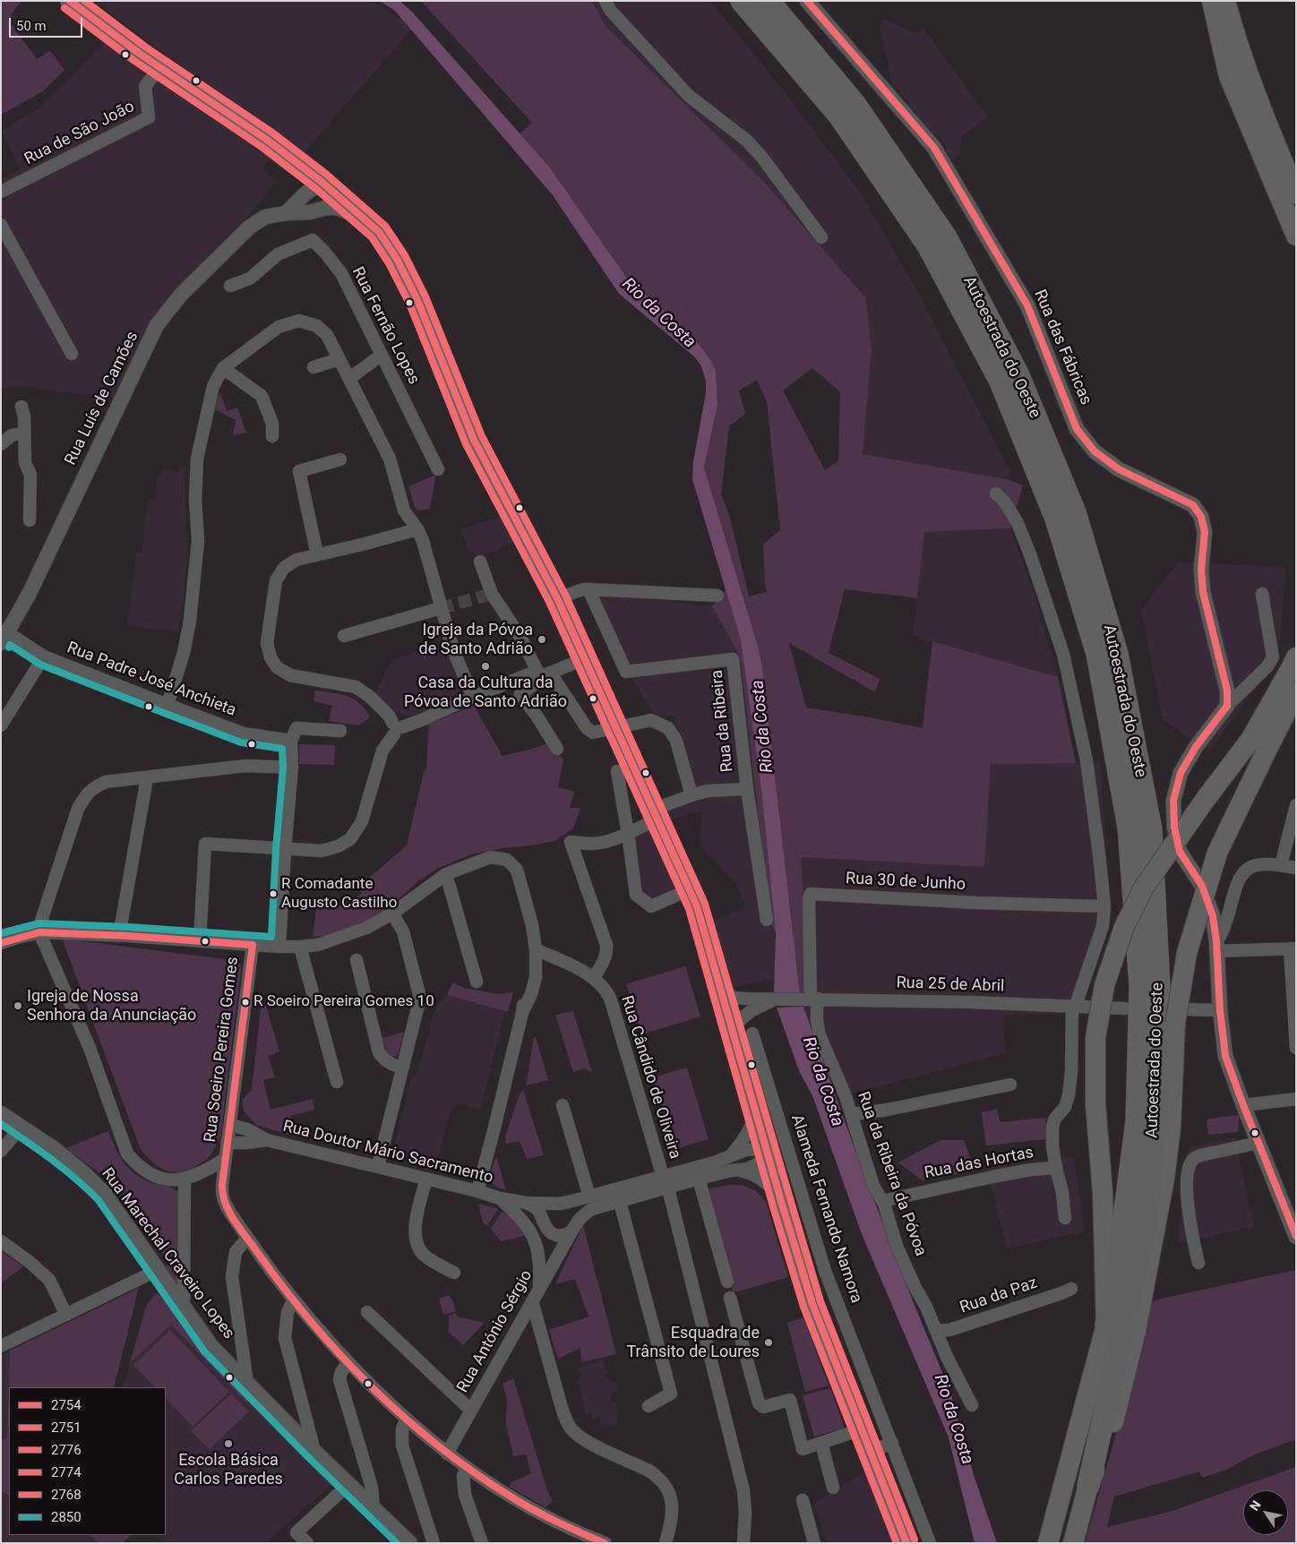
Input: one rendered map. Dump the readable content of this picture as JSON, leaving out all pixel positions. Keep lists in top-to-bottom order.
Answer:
{
  "streets": {
    "highway": ["Autoestrada do Oeste"],
    "street": [
      "Rua de São João",
      "Rua Fernão Lopes",
      "Rua das Fábricas",
      "Rua Luís de Camões",
      "Rua Padre José Anchieta",
      "Rua da Ribeira",
      "Rua 30 de Junho",
      "Rua 25 de Abril",
      "Rua Soeiro Pereira Gomes",
      "Rua Cândido de Oliveira",
      "Rua Doutor Mário Sacramento",
      "Rua das Hortas",
      "Rua da Ribeira da Póvoa",
      "Alameda Fernando Namora",
      "Rua Marechal Craveiro Lopes",
      "Rua da Paz",
      "Rua António Sérgio"
    ]
  },
  "crossings": [
    ["Rua Luís de Camões", "Rua Padre José Anchieta"],
    ["Rua da Ribeira", "Rua Cândido de Oliveira"],
    ["Rua 30 de Junho", "Rua 25 de Abril"],
    ["Rua 30 de Junho", "Rua das Hortas"],
    ["Rua 30 de Junho", "Rua da Ribeira da Póvoa"],
    ["Rua 25 de Abril", "Rua das Hortas"],
    ["Rua 25 de Abril", "Rua da Ribeira da Póvoa"],
    ["Rua Soeiro Pereira Gomes", "Rua Doutor Mário Sacramento"],
    ["Rua Soeiro Pereira Gomes", "Rua António Sérgio"],
    ["Rua Doutor Mário Sacramento", "Rua António Sérgio"],
    ["Rua das Hortas", "Rua da Ribeira da Póvoa"],
    ["Rua da Ribeira da Póvoa", "Rua da Paz"]
  ],
  "water": ["Rio da Costa"],
  "places": [
    "Igreja da Póvoa de Santo Adrião",
    "Casa da Cultura da Póvoa de Santo Adrião",
    "R Comadante Augusto Castilho",
    "R Soeiro Pereira Gomes 10",
    "Igreja de Nossa Senhora da Anunciação",
    "Esquadra de Trânsito de Loures",
    "Escola Básica Carlos Paredes"
  ],
  "lines": [
    "transit line 2754",
    "transit line 2776",
    "transit line 2774",
    "transit line 2751",
    "transit line 2850",
    "transit line 2768"
  ],
  "legend": [
    "2754",
    "2751",
    "2776",
    "2774",
    "2768",
    "2850"
  ],
  "scale_bar": "50 m",
  "north": "top left"
}
